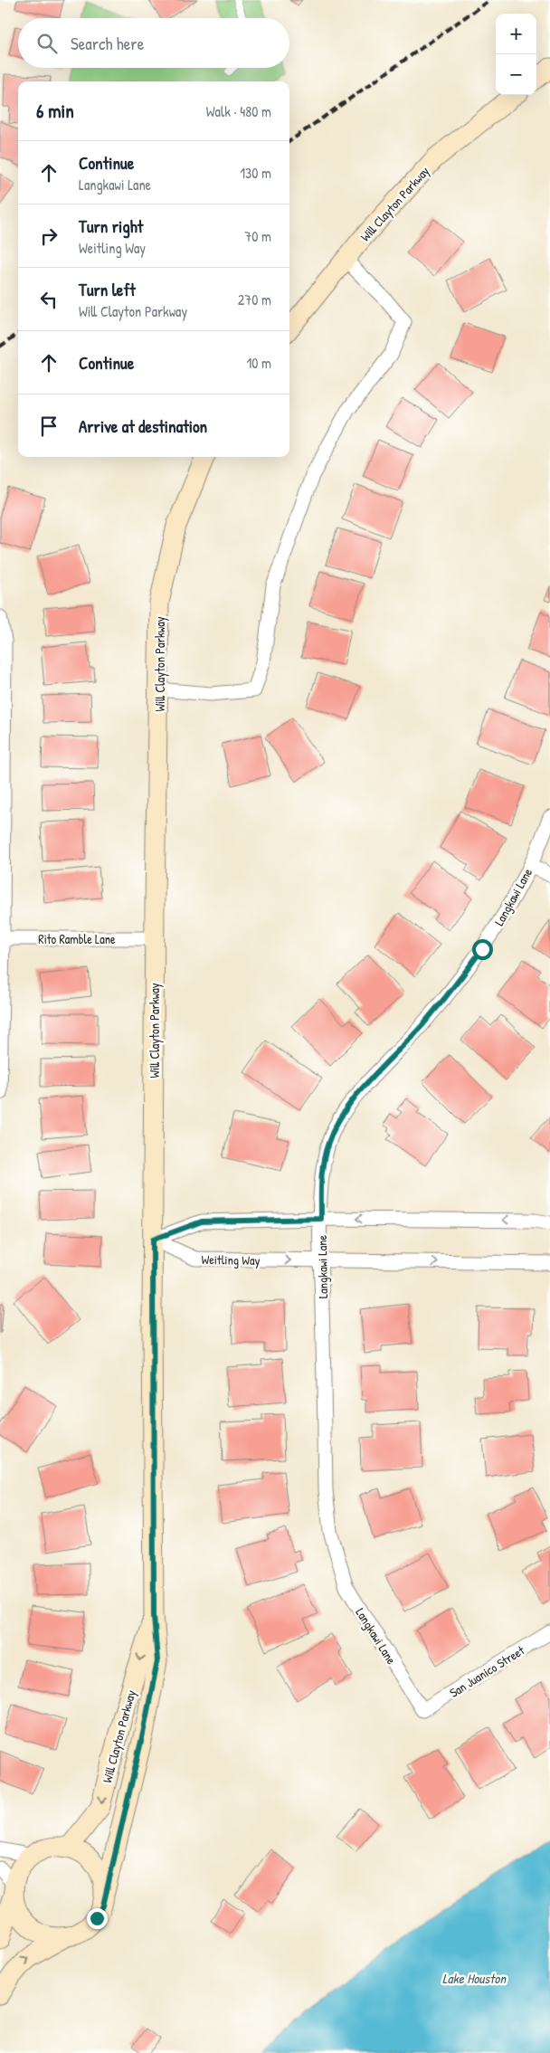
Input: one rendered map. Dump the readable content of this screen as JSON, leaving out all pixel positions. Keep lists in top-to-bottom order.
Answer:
{
  "streets": {
    "street": [
      "Will Clayton Parkway",
      "Langkawi Lane",
      "Rito Ramble Lane",
      "Weitling Way",
      "San Juanico Street"
    ]
  },
  "crossings": [
    ["Will Clayton Parkway", "Rito Ramble Lane"],
    ["Will Clayton Parkway", "Weitling Way"],
    ["Langkawi Lane", "Weitling Way"],
    ["Langkawi Lane", "San Juanico Street"]
  ],
  "water": ["Lake Houston"],
  "page": {
    "map_buttons": ["+", "−"],
    "search": "Search here",
    "heading": ["6 min", "Walk · 480 m"],
    "list": [
      ["Continue", "Langkawi Lane", "130 m"],
      ["Turn right", "Weitling Way", "70 m"],
      ["Turn left", "Will Clayton Parkway", "270 m"],
      ["Continue", "10 m"],
      "Arrive at destination"
    ]
  }
}
